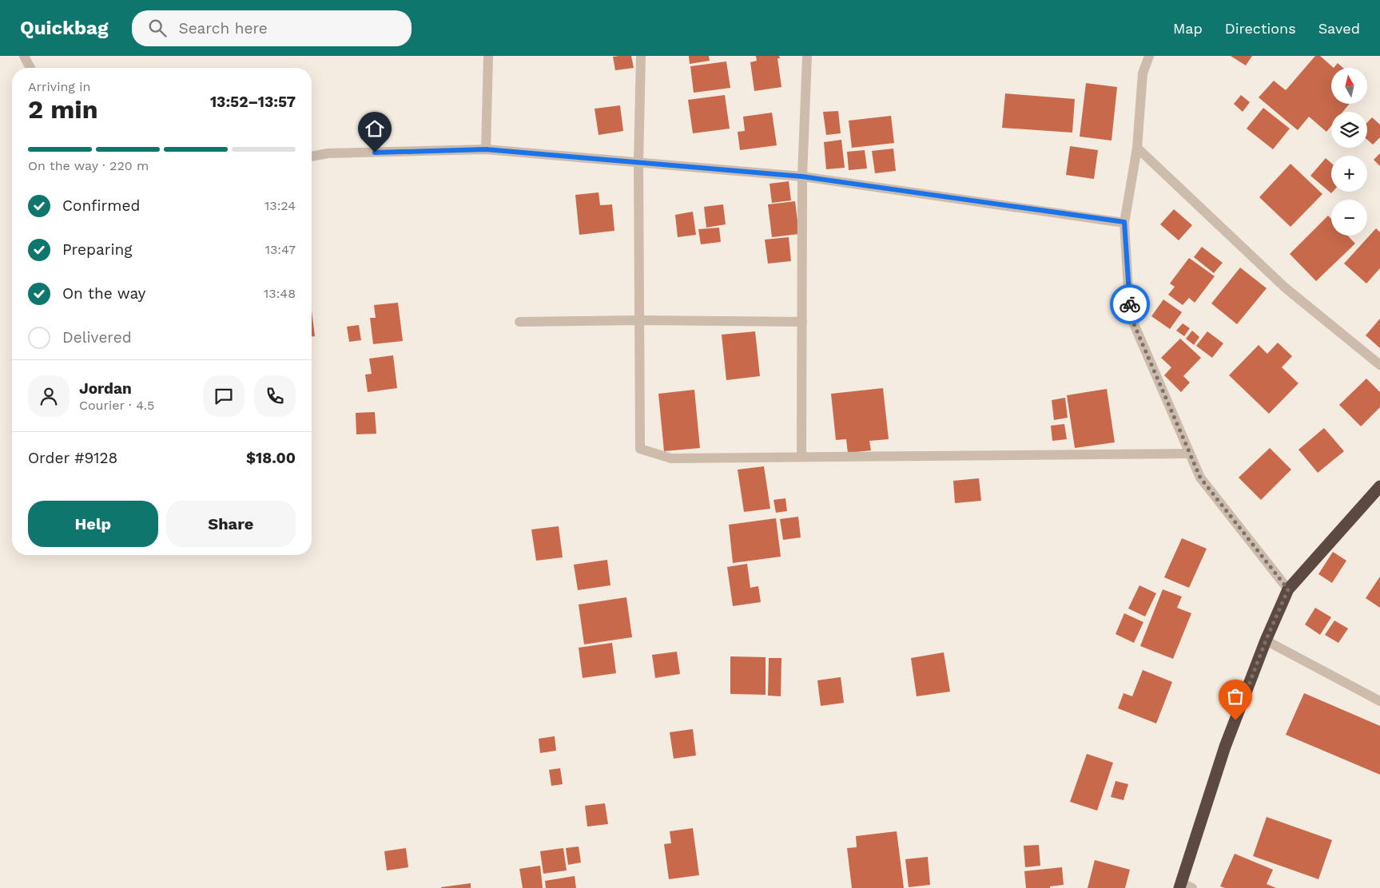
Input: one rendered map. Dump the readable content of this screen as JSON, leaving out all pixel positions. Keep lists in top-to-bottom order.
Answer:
{
  "north": "top",
  "page": {
    "header": "Quickbag",
    "search": "Search here",
    "nav": ["Map", "Directions", "Saved"],
    "map_buttons": ["+", "−"],
    "heading": ["2 min", "Arriving in", "13:52–13:57"],
    "panel": [
      "Jordan",
      "Courier · 4.5",
      "Order #9128",
      "$18.00"
    ],
    "bar": "On the way · 220 m",
    "list": [
      ["Confirmed", "13:24"],
      ["Preparing", "13:47"],
      ["On the way", "13:48"],
      "Delivered"
    ],
    "buttons": ["Help", "Share"]
  }
}
